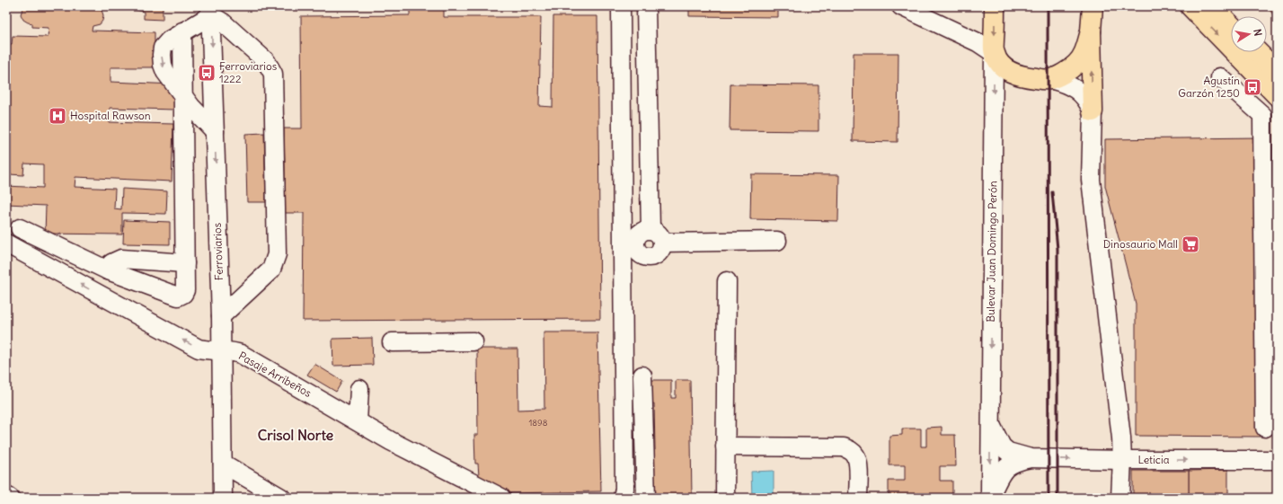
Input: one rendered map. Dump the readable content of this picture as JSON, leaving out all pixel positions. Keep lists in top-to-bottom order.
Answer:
{
  "streets": {
    "main road": ["Bulevar Juan Domingo Perón"],
    "street": ["Ferroviarios", "Pasaje Arribeños", "Leticia"]
  },
  "crossings": [
    ["Ferroviarios", "Pasaje Arribeños"],
    ["Bulevar Juan Domingo Perón", "Leticia"]
  ],
  "one_way": ["Bulevar Juan Domingo Perón", "Leticia"],
  "districts": ["Crisol Norte"],
  "places": {
    "bus stop": ["Ferroviarios 1222", "Agustín Garzón 1250"],
    "hospital": ["Hospital Rawson"],
    "supermarket": ["Dinosaurio Mall"]
  },
  "house_numbers": ["1898"],
  "north": "right"
}
